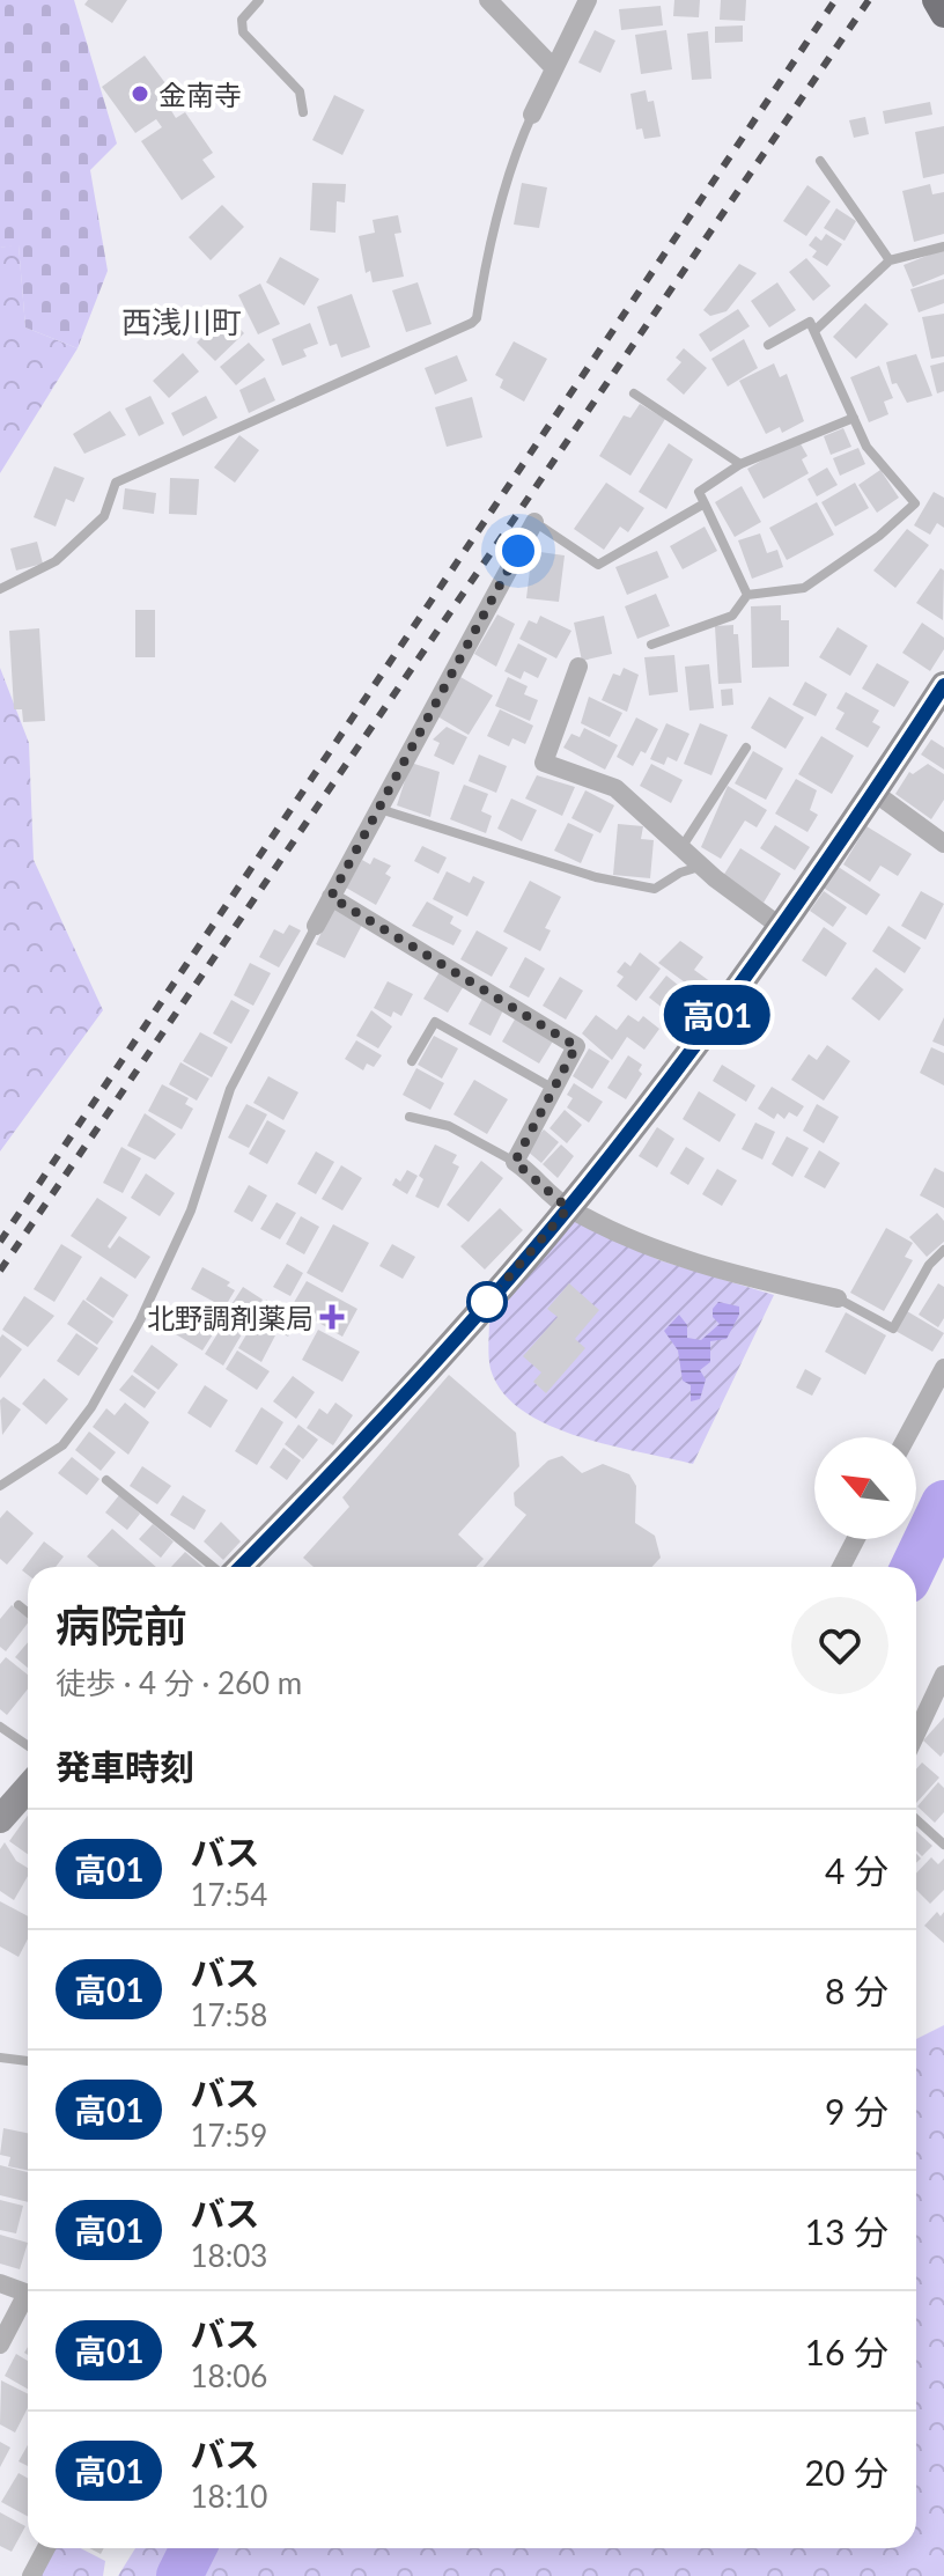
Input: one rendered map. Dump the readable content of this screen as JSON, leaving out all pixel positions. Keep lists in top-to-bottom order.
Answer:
{
  "districts": ["西浅川町"],
  "places": {
    "other": ["金南寺"],
    "health": ["北野調剤薬局"]
  },
  "lines": ["bus line 高01"],
  "north": "top left",
  "page": {
    "on_map": "高01",
    "heading": [
      ["病院前", "徒歩 · 4 分 · 260 m"],
      "発車時刻"
    ],
    "list": [
      {
        "mark": "高01",
        "name": "バス",
        "note": "17:54",
        "value": "4 分"
      },
      {
        "mark": "高01",
        "name": "バス",
        "note": "17:58",
        "value": "8 分"
      },
      {
        "mark": "高01",
        "name": "バス",
        "note": "17:59",
        "value": "9 分"
      },
      {
        "mark": "高01",
        "name": "バス",
        "note": "18:03",
        "value": "13 分"
      },
      {
        "mark": "高01",
        "name": "バス",
        "note": "18:06",
        "value": "16 分"
      },
      {
        "mark": "高01",
        "name": "バス",
        "note": "18:10",
        "value": "20 分"
      }
    ]
  }
}
